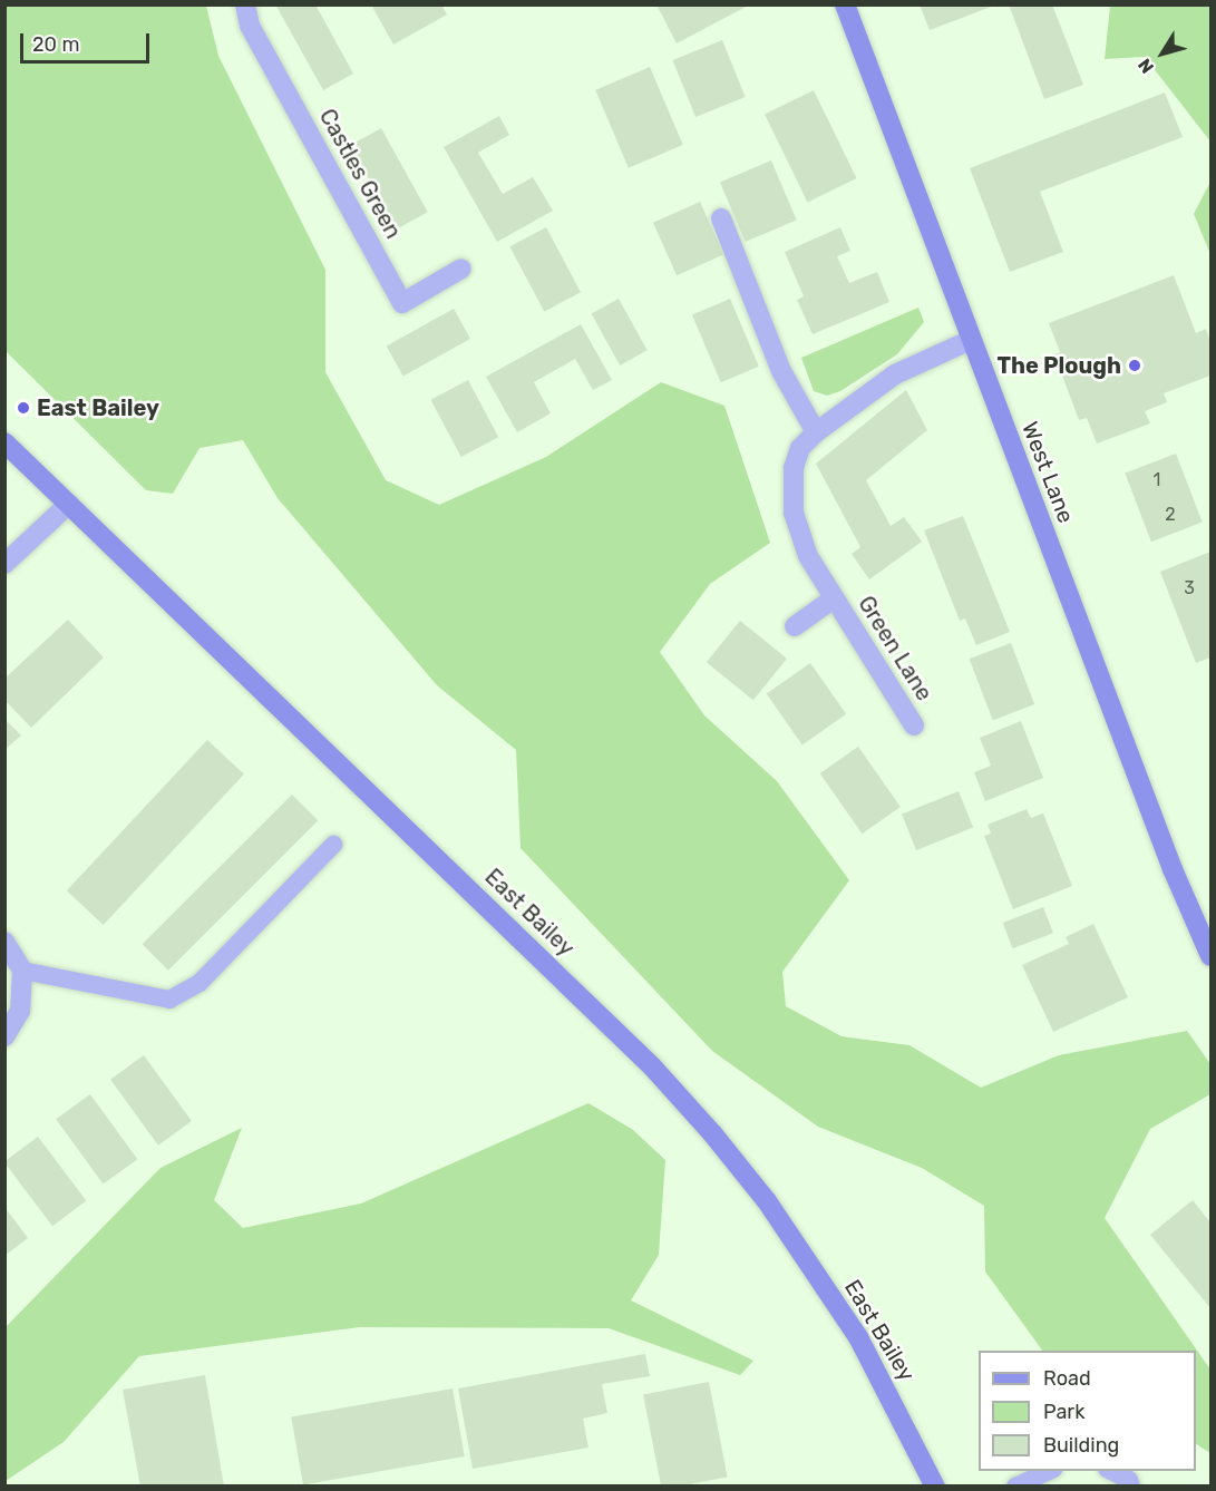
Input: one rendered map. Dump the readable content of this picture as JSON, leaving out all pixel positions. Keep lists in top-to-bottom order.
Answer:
{
  "streets": {
    "street": [
      "Castles Green",
      "West Lane",
      "Green Lane",
      "East Bailey"
    ]
  },
  "crossings": [
    ["West Lane", "Green Lane"]
  ],
  "places": ["The Plough", "East Bailey"],
  "house_numbers": ["1", "2", "3"],
  "legend": ["Road", "Park", "Building"],
  "scale_bar": "20 m",
  "north": "bottom left"
}
